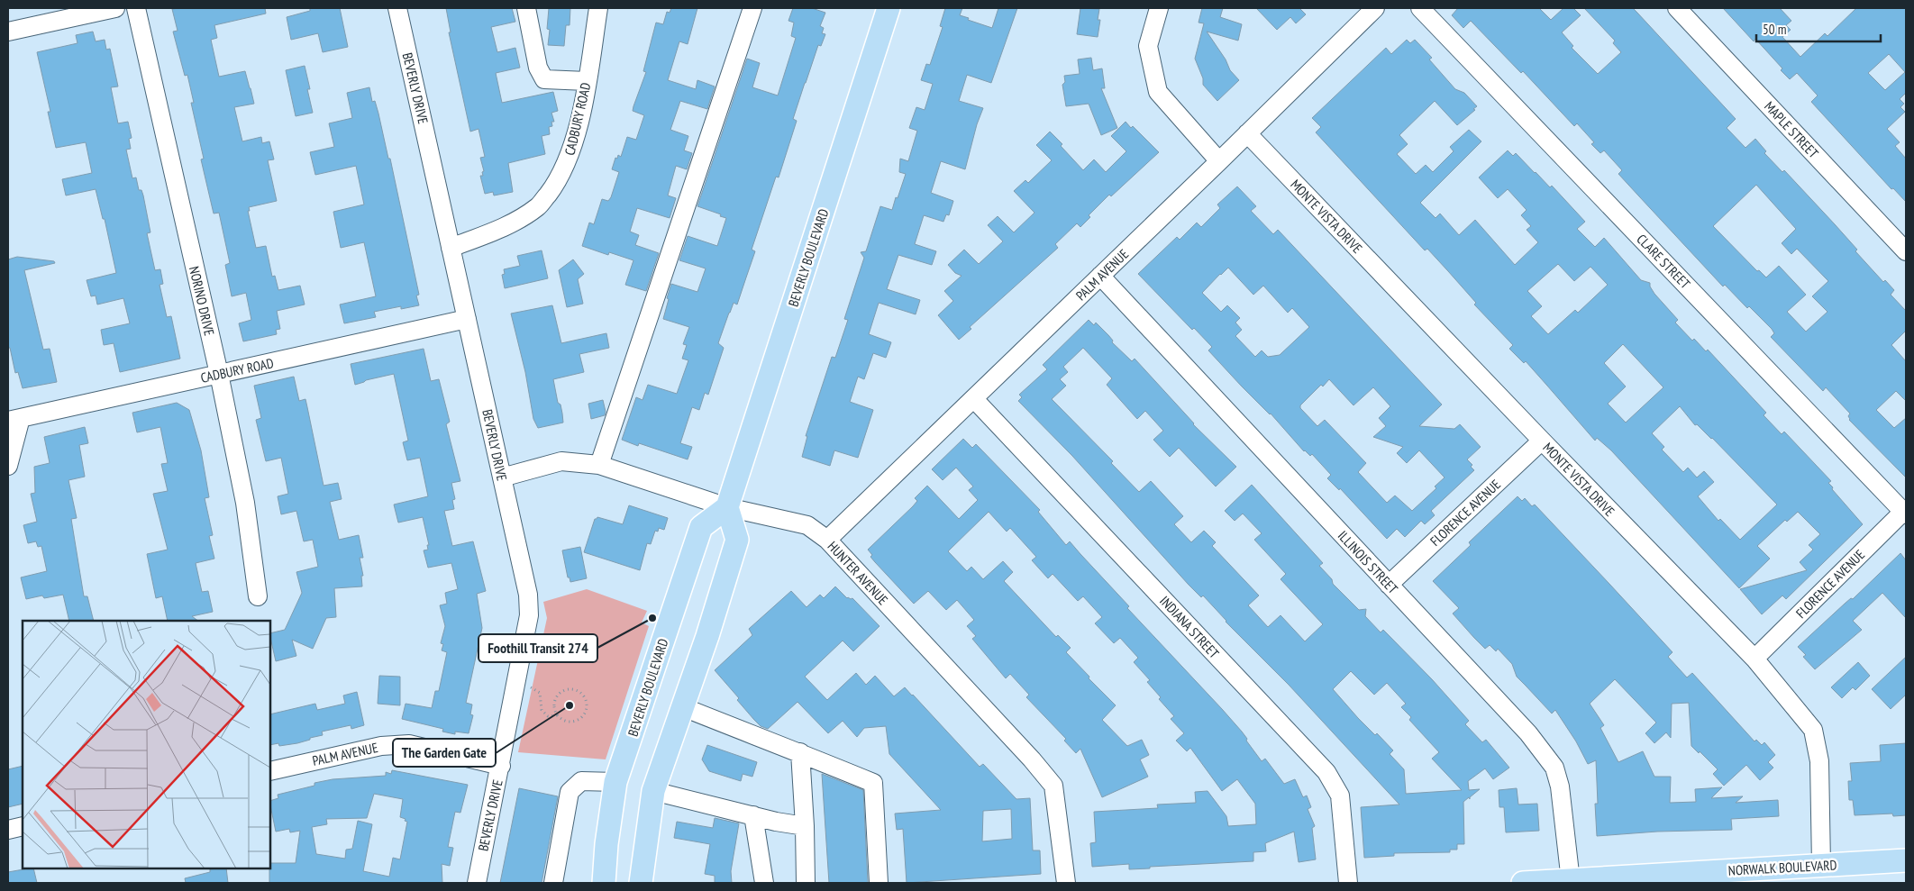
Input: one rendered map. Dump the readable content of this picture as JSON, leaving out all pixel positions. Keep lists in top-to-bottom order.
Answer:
{
  "streets": {
    "main road": ["BEVERLY BOULEVARD", "NORWALK BOULEVARD"],
    "street": [
      "BEVERLY DRIVE",
      "CADBURY ROAD",
      "MAPLE STREET",
      "MONTE VISTA DRIVE",
      "CLARE STREET",
      "PALM AVENUE",
      "NORINO DRIVE",
      "FLORENCE AVENUE",
      "ILLINOIS STREET",
      "HUNTER AVENUE",
      "INDIANA STREET"
    ]
  },
  "crossings": [
    ["BEVERLY DRIVE", "CADBURY ROAD"],
    ["BEVERLY DRIVE", "PALM AVENUE"],
    ["BEVERLY DRIVE", "HUNTER AVENUE"],
    ["CADBURY ROAD", "NORINO DRIVE"],
    ["MONTE VISTA DRIVE", "PALM AVENUE"],
    ["MONTE VISTA DRIVE", "FLORENCE AVENUE"],
    ["MONTE VISTA DRIVE", "NORWALK BOULEVARD"],
    ["BEVERLY BOULEVARD", "HUNTER AVENUE"],
    ["CLARE STREET", "FLORENCE AVENUE"],
    ["PALM AVENUE", "ILLINOIS STREET"],
    ["PALM AVENUE", "HUNTER AVENUE"],
    ["PALM AVENUE", "INDIANA STREET"],
    ["FLORENCE AVENUE", "ILLINOIS STREET"],
    ["ILLINOIS STREET", "NORWALK BOULEVARD"]
  ],
  "places": ["Foothill Transit 274", "The Garden Gate"],
  "scale_bar": "50 m"
}
